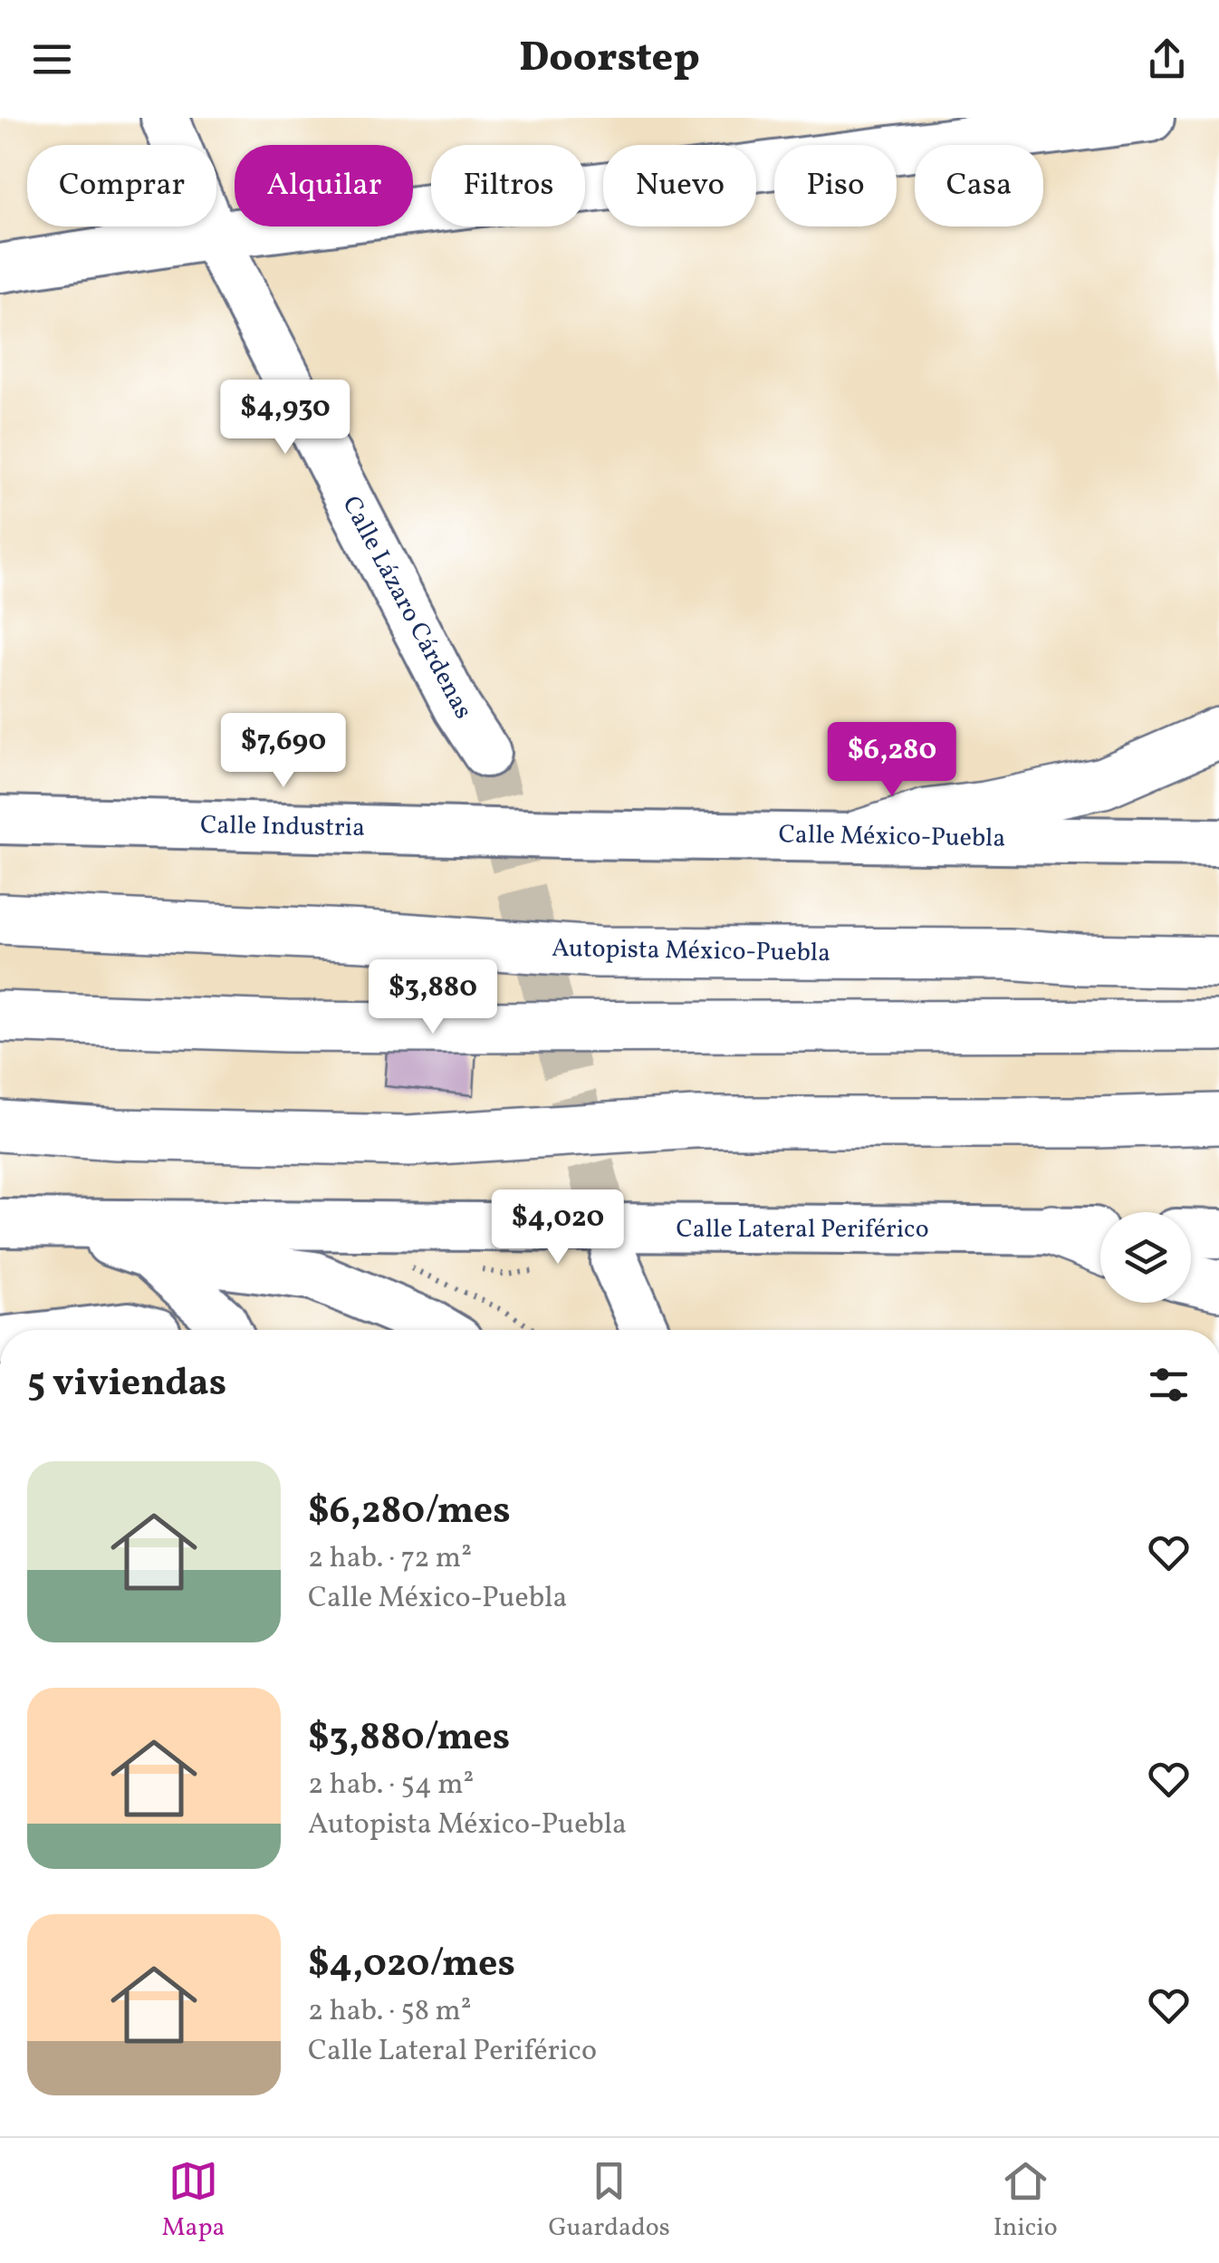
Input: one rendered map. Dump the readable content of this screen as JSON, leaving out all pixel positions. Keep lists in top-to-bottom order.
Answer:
{
  "streets": {
    "highway": ["Autopista México-Puebla"],
    "street": [
      "Calle Lázaro Cárdenas",
      "Calle Industria",
      "Calle México-Puebla",
      "Calle Lateral Periférico"
    ]
  },
  "crossings": [
    ["Calle Industria", "Calle México-Puebla"]
  ],
  "page": {
    "header": "Doorstep",
    "chip": [
      "Comprar",
      "Alquilar",
      "Filtros",
      "Nuevo",
      "Piso",
      "Casa"
    ],
    "price": [
      "$4,930",
      "$7,690",
      "$6,280",
      "$3,880",
      "$4,020"
    ],
    "heading": "5 viviendas",
    "list": [
      {
        "name": "$6,280/mes",
        "note": "2 hab. · 72 m² · Calle México-Puebla"
      },
      {
        "name": "$3,880/mes",
        "note": "2 hab. · 54 m² · Autopista México-Puebla"
      },
      {
        "name": "$4,020/mes",
        "note": "2 hab. · 58 m² · Calle Lateral Periférico"
      }
    ],
    "tabs": ["Mapa", "Guardados", "Inicio"]
  }
}
